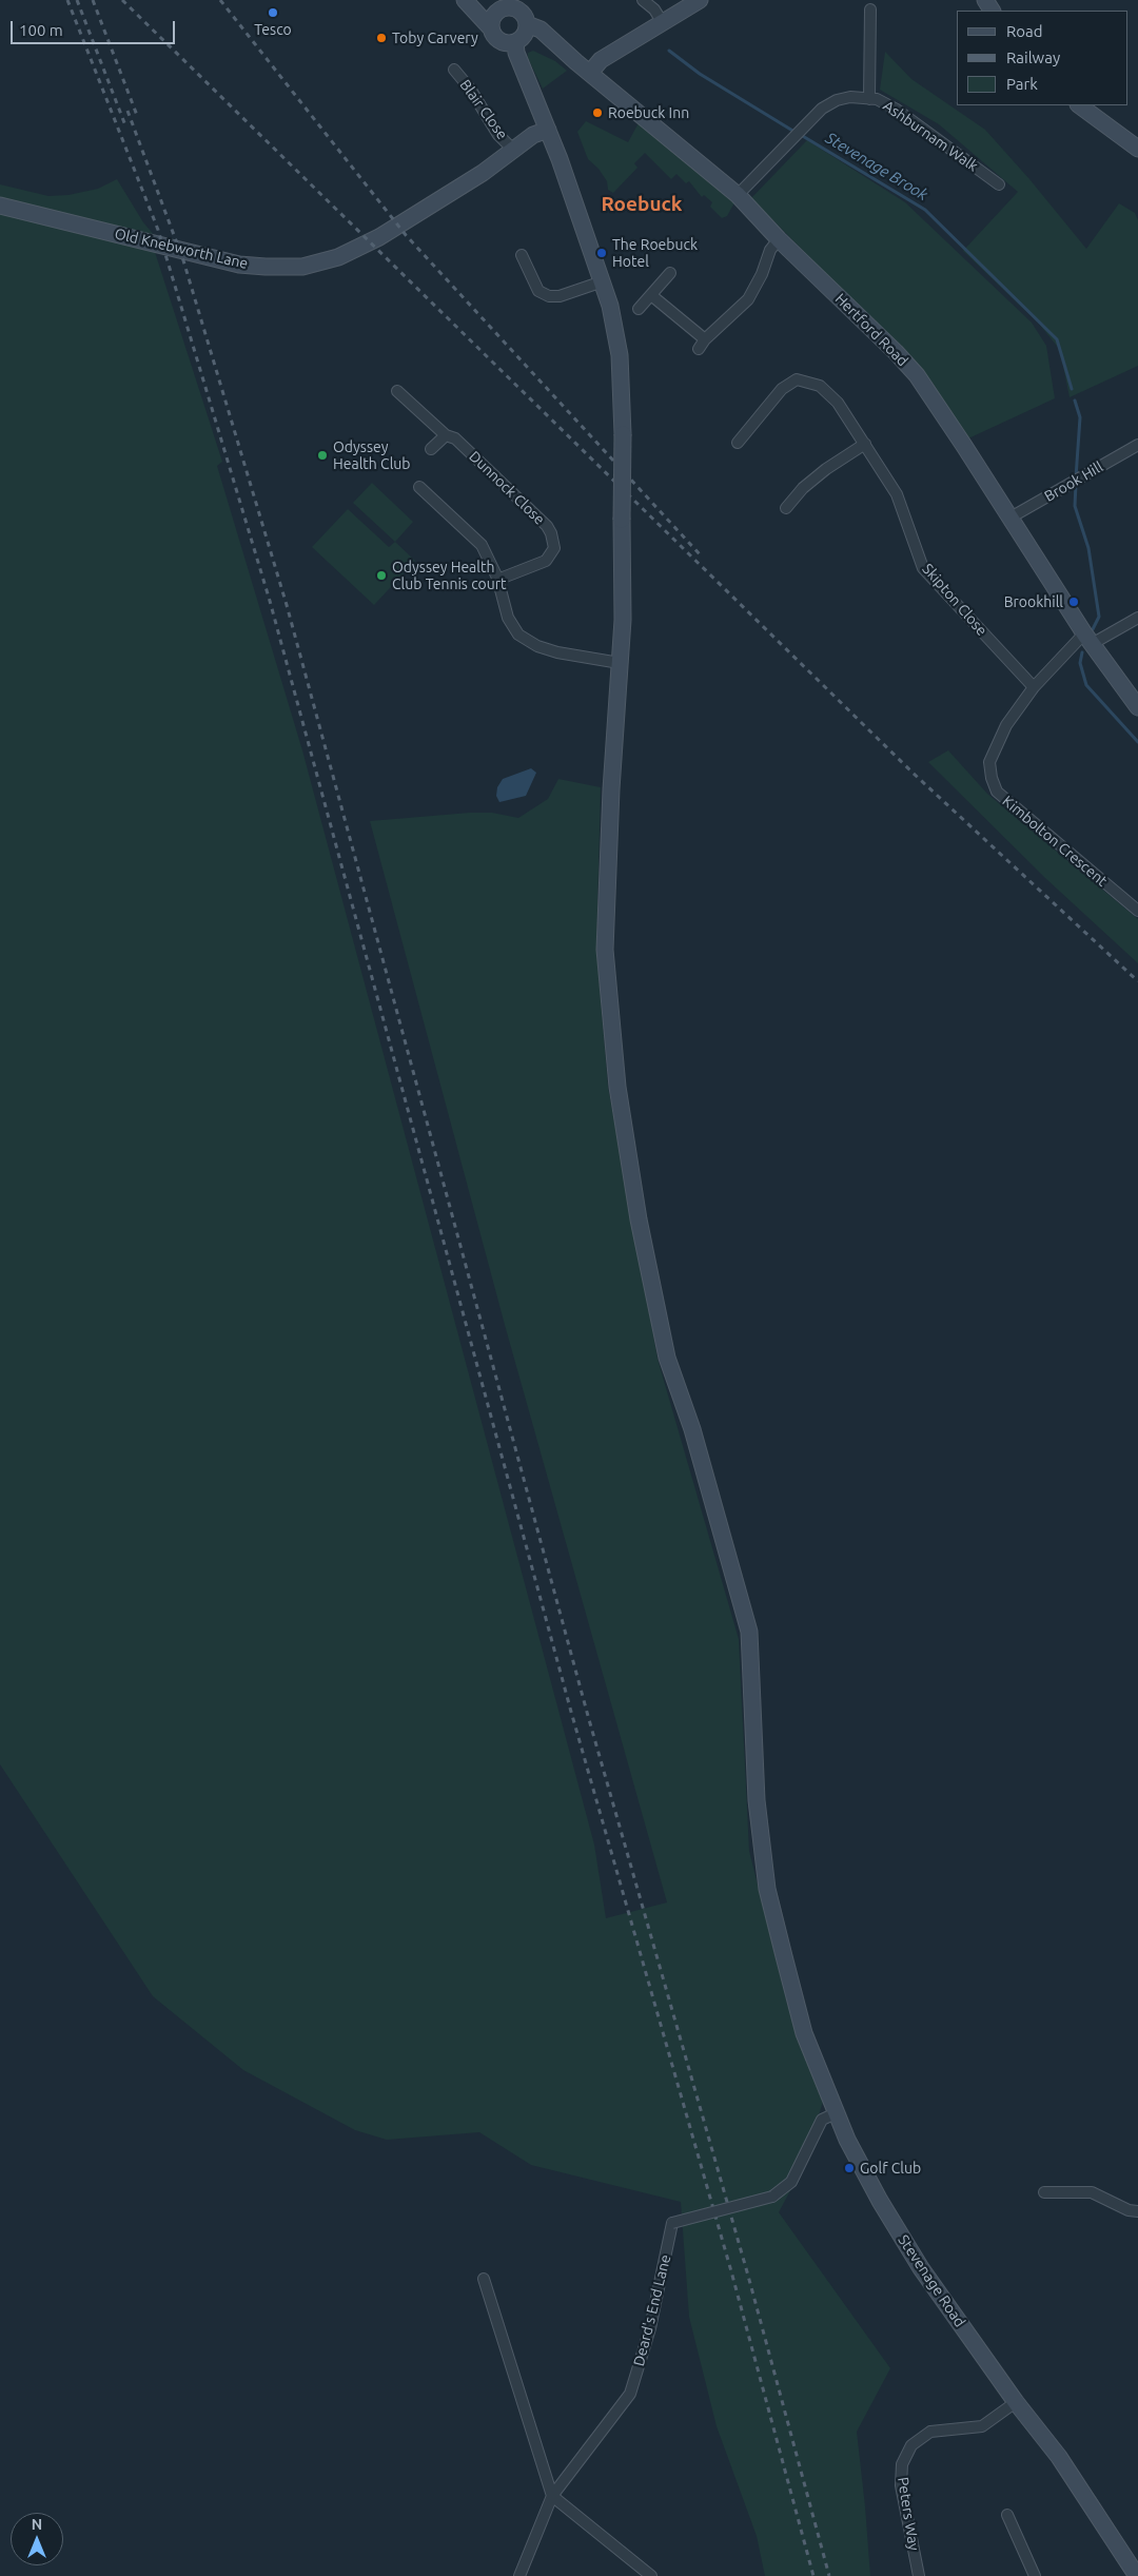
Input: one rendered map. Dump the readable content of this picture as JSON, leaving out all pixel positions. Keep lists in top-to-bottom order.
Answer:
{
  "streets": {
    "main road": ["Old Knebworth Lane", "Hertford Road", "Stevenage Road"],
    "street": [
      "Blair Close",
      "Ashburnam Walk",
      "Brook Hill",
      "Dunnock Close",
      "Skipton Close",
      "Kimbolton Crescent",
      "Deard's End Lane",
      "Peters Way"
    ]
  },
  "crossings": [
    ["Blair Close", "Old Knebworth Lane"],
    ["Ashburnam Walk", "Hertford Road"],
    ["Old Knebworth Lane", "Stevenage Road"],
    ["Hertford Road", "Brook Hill"],
    ["Hertford Road", "Kimbolton Crescent"],
    ["Hertford Road", "Stevenage Road"],
    ["Skipton Close", "Kimbolton Crescent"],
    ["Stevenage Road", "Deard's End Lane"],
    ["Stevenage Road", "Peters Way"]
  ],
  "districts": ["Roebuck"],
  "water": ["Stevenage Brook"],
  "places": [
    "Tesco",
    "Toby Carvery",
    "Roebuck Inn",
    "The Roebuck Hotel",
    "Odyssey Health Club",
    "Odyssey Health Club Tennis court",
    "Brookhill",
    "Golf Club"
  ],
  "legend": ["Road", "Railway", "Park"],
  "scale_bar": "100 m",
  "north": "top"
}
